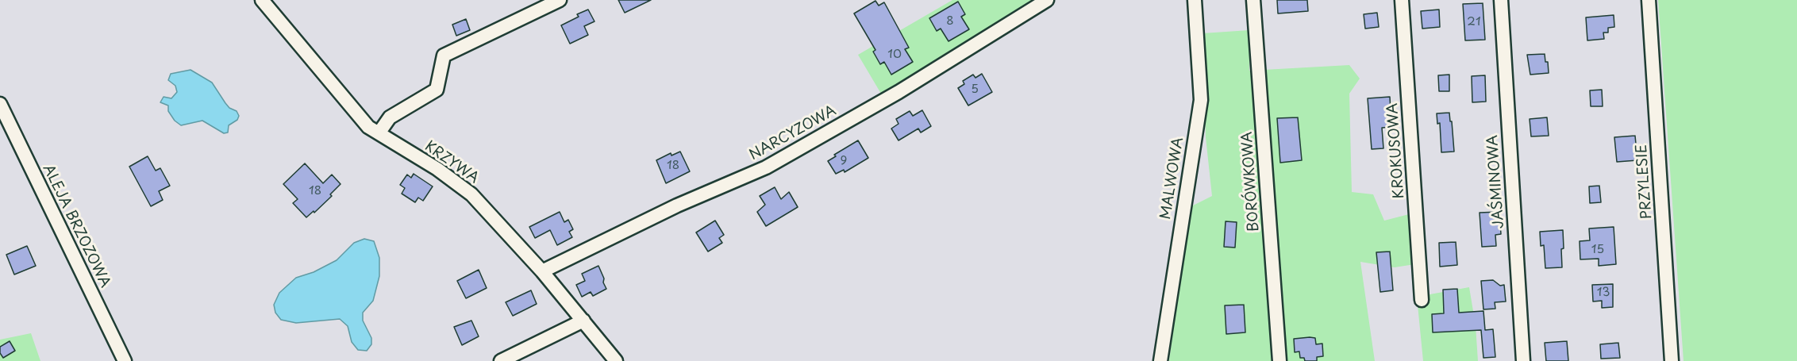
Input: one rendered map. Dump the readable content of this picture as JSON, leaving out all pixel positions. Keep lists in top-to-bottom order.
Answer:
{
  "streets": {
    "street": [
      "NARCYZOWA",
      "KROKUSOWA",
      "KRZYWA",
      "MALWOWA",
      "BORÓWKOWA",
      "JAŚMINOWA",
      "PRZYLESIE",
      "ALEJA BRZOZOWA"
    ]
  },
  "crossings": [
    ["NARCYZOWA", "KRZYWA"]
  ],
  "house_numbers": [
    "8",
    "21",
    "10",
    "5",
    "9",
    "18",
    "18",
    "15",
    "13"
  ]
}
